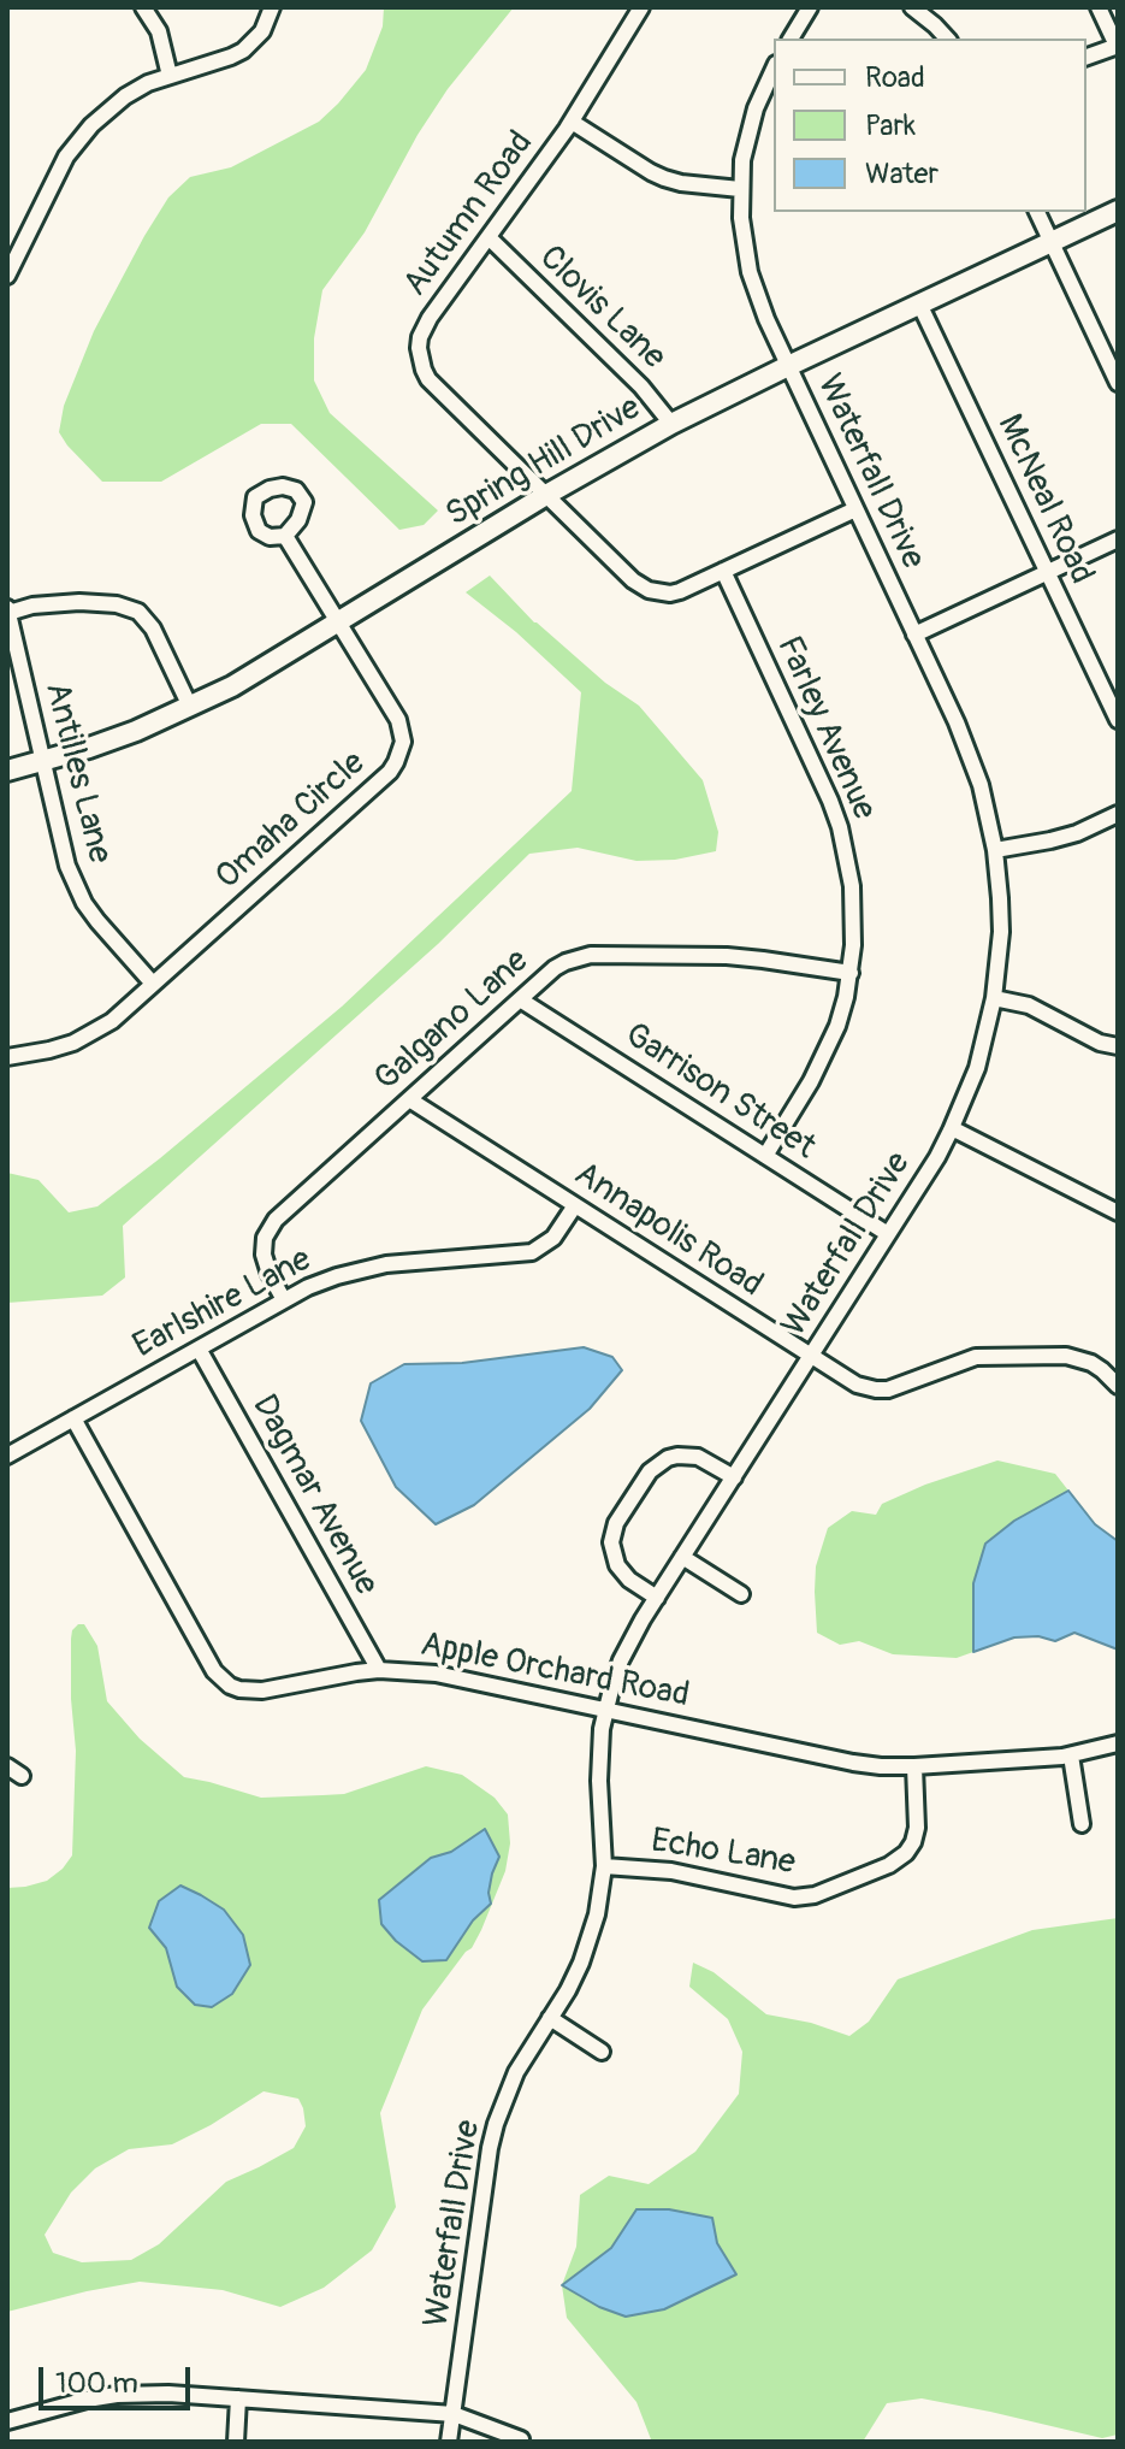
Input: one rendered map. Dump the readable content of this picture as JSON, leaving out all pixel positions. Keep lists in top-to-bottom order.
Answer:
{
  "streets": {
    "main road": ["Spring Hill Drive"],
    "street": [
      "Autumn Road",
      "Clovis Lane",
      "Waterfall Drive",
      "McNeal Road",
      "Farley Avenue",
      "Antilles Lane",
      "Omaha Circle",
      "Galgano Lane",
      "Garrison Street",
      "Annapolis Road",
      "Earlshire Lane",
      "Dagmar Avenue",
      "Apple Orchard Road",
      "Echo Lane"
    ]
  },
  "crossings": [
    ["Autumn Road", "Clovis Lane"],
    ["Autumn Road", "Spring Hill Drive"],
    ["Autumn Road", "Farley Avenue"],
    ["Clovis Lane", "Spring Hill Drive"],
    ["Spring Hill Drive", "Waterfall Drive"],
    ["Spring Hill Drive", "McNeal Road"],
    ["Spring Hill Drive", "Antilles Lane"],
    ["Spring Hill Drive", "Omaha Circle"],
    ["Waterfall Drive", "Garrison Street"],
    ["Waterfall Drive", "Annapolis Road"],
    ["Waterfall Drive", "Apple Orchard Road"],
    ["Waterfall Drive", "Echo Lane"],
    ["Farley Avenue", "Galgano Lane"],
    ["Farley Avenue", "Garrison Street"],
    ["Antilles Lane", "Omaha Circle"],
    ["Galgano Lane", "Garrison Street"],
    ["Galgano Lane", "Annapolis Road"],
    ["Galgano Lane", "Earlshire Lane"],
    ["Annapolis Road", "Earlshire Lane"],
    ["Earlshire Lane", "Dagmar Avenue"],
    ["Earlshire Lane", "Apple Orchard Road"],
    ["Dagmar Avenue", "Apple Orchard Road"],
    ["Apple Orchard Road", "Echo Lane"]
  ],
  "legend": ["Road", "Park", "Water"],
  "scale_bar": "100 m"
}
